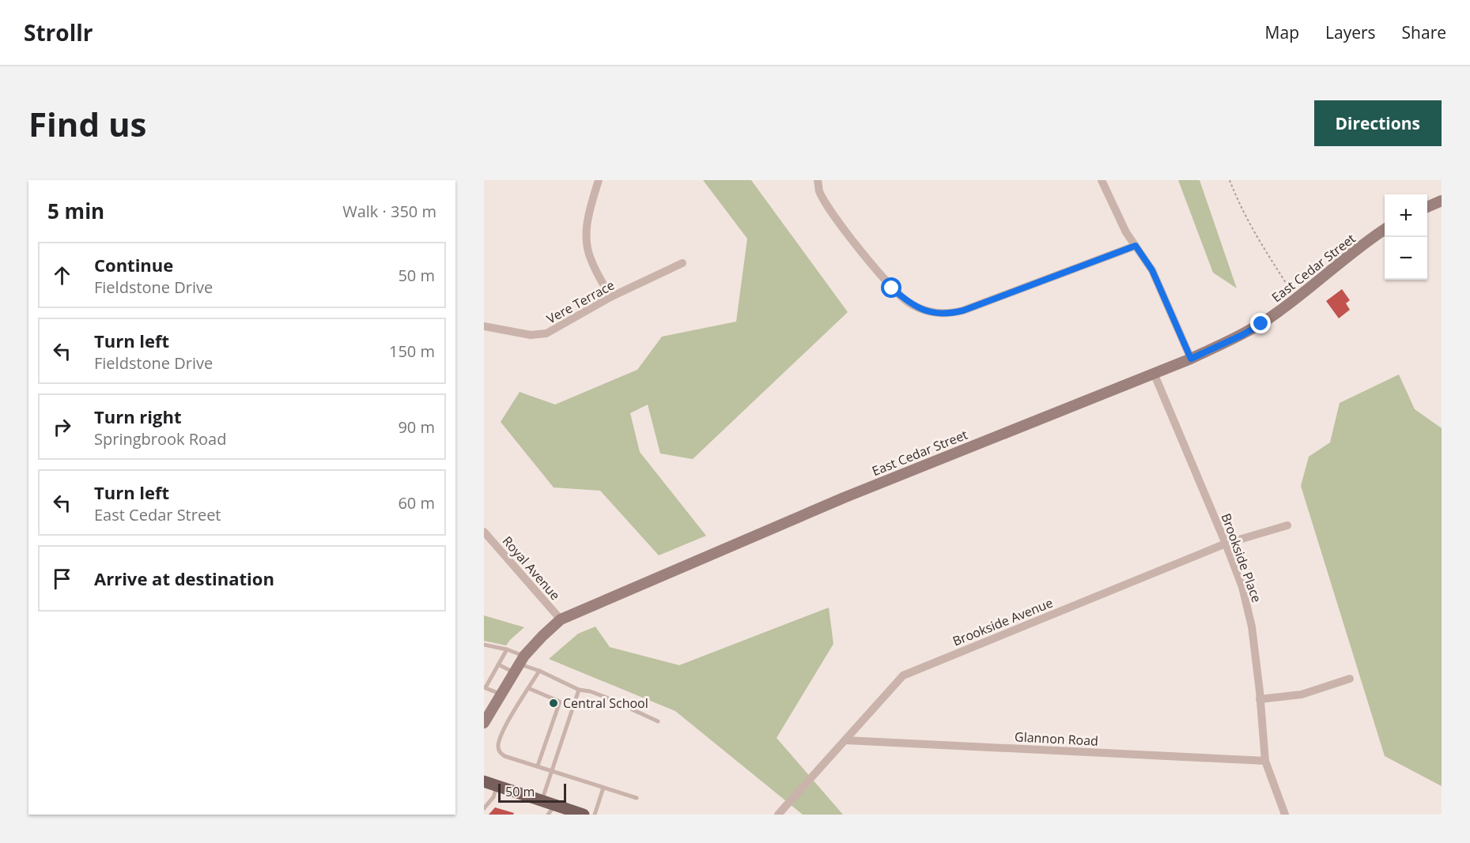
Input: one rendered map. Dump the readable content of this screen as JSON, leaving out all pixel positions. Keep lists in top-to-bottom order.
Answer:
{
  "streets": {
    "street": [
      "East Cedar Street",
      "Vere Terrace",
      "Brookside Place",
      "Royal Avenue",
      "Brookside Avenue",
      "Glannon Road"
    ]
  },
  "crossings": [
    ["East Cedar Street", "Brookside Place"],
    ["East Cedar Street", "Royal Avenue"],
    ["Brookside Place", "Brookside Avenue"],
    ["Brookside Place", "Glannon Road"],
    ["Brookside Avenue", "Glannon Road"]
  ],
  "places": ["Central School"],
  "scale_bar": "50 m",
  "page": {
    "header": "Strollr",
    "nav": ["Map", "Layers", "Share"],
    "buttons": "Directions",
    "title": "Find us",
    "heading": ["5 min", "Walk · 350 m"],
    "map_buttons": ["+", "−"],
    "list": [
      ["Continue", "Fieldstone Drive", "50 m"],
      ["Turn left", "Fieldstone Drive", "150 m"],
      ["Turn right", "Springbrook Road", "90 m"],
      ["Turn left", "East Cedar Street", "60 m"],
      "Arrive at destination"
    ],
    "scale": "50 m"
  }
}
